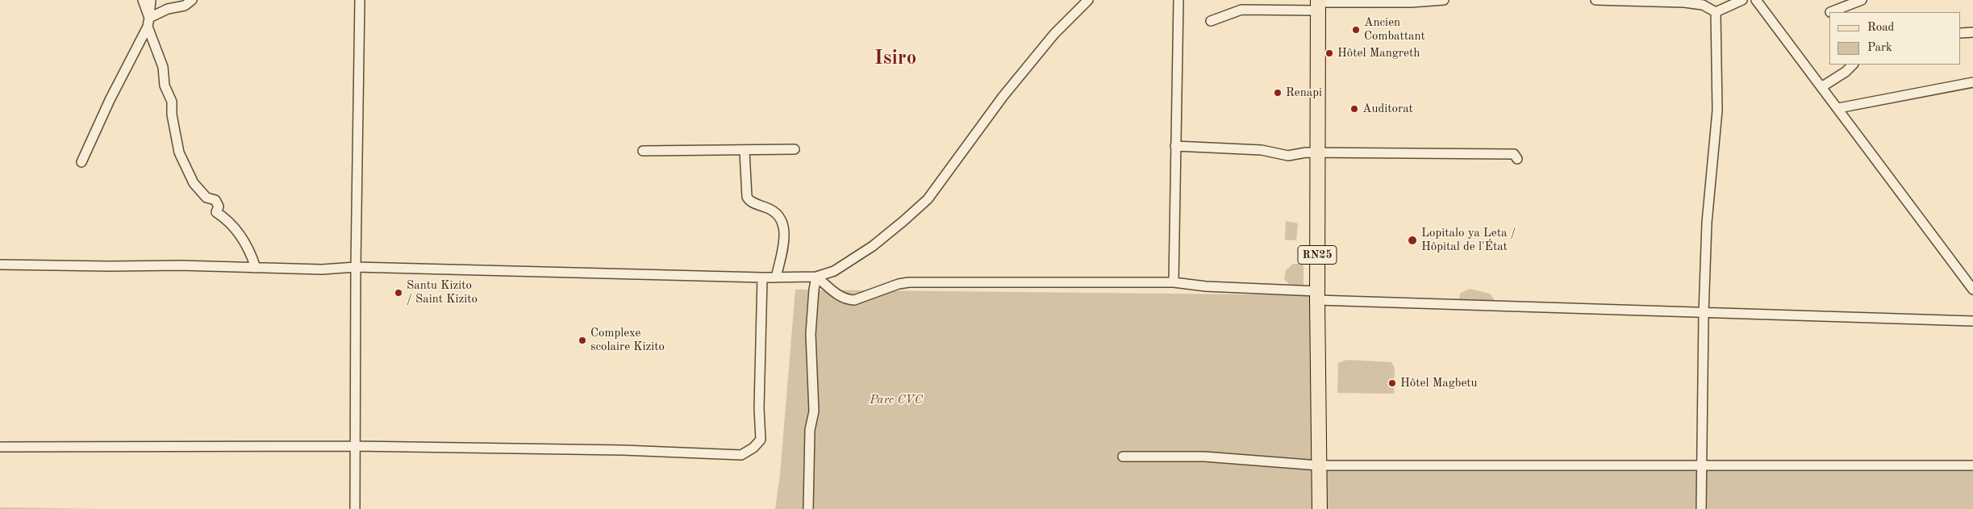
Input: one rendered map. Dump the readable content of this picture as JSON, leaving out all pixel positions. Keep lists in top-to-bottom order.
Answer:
{
  "streets": {
    "main road": ["RN25"]
  },
  "districts": ["Isiro"],
  "parks": ["Parc CVC"],
  "places": [
    "Ancien Combattant",
    "Hôtel Mangreth",
    "Renapi",
    "Auditorat",
    "Lopitalo ya Leta / Hôpital de l'État",
    "Santu Kizito / Saint Kizito",
    "Complexe scolaire Kizito",
    "Hôtel Magbetu"
  ],
  "legend": ["Road", "Park"]
}
